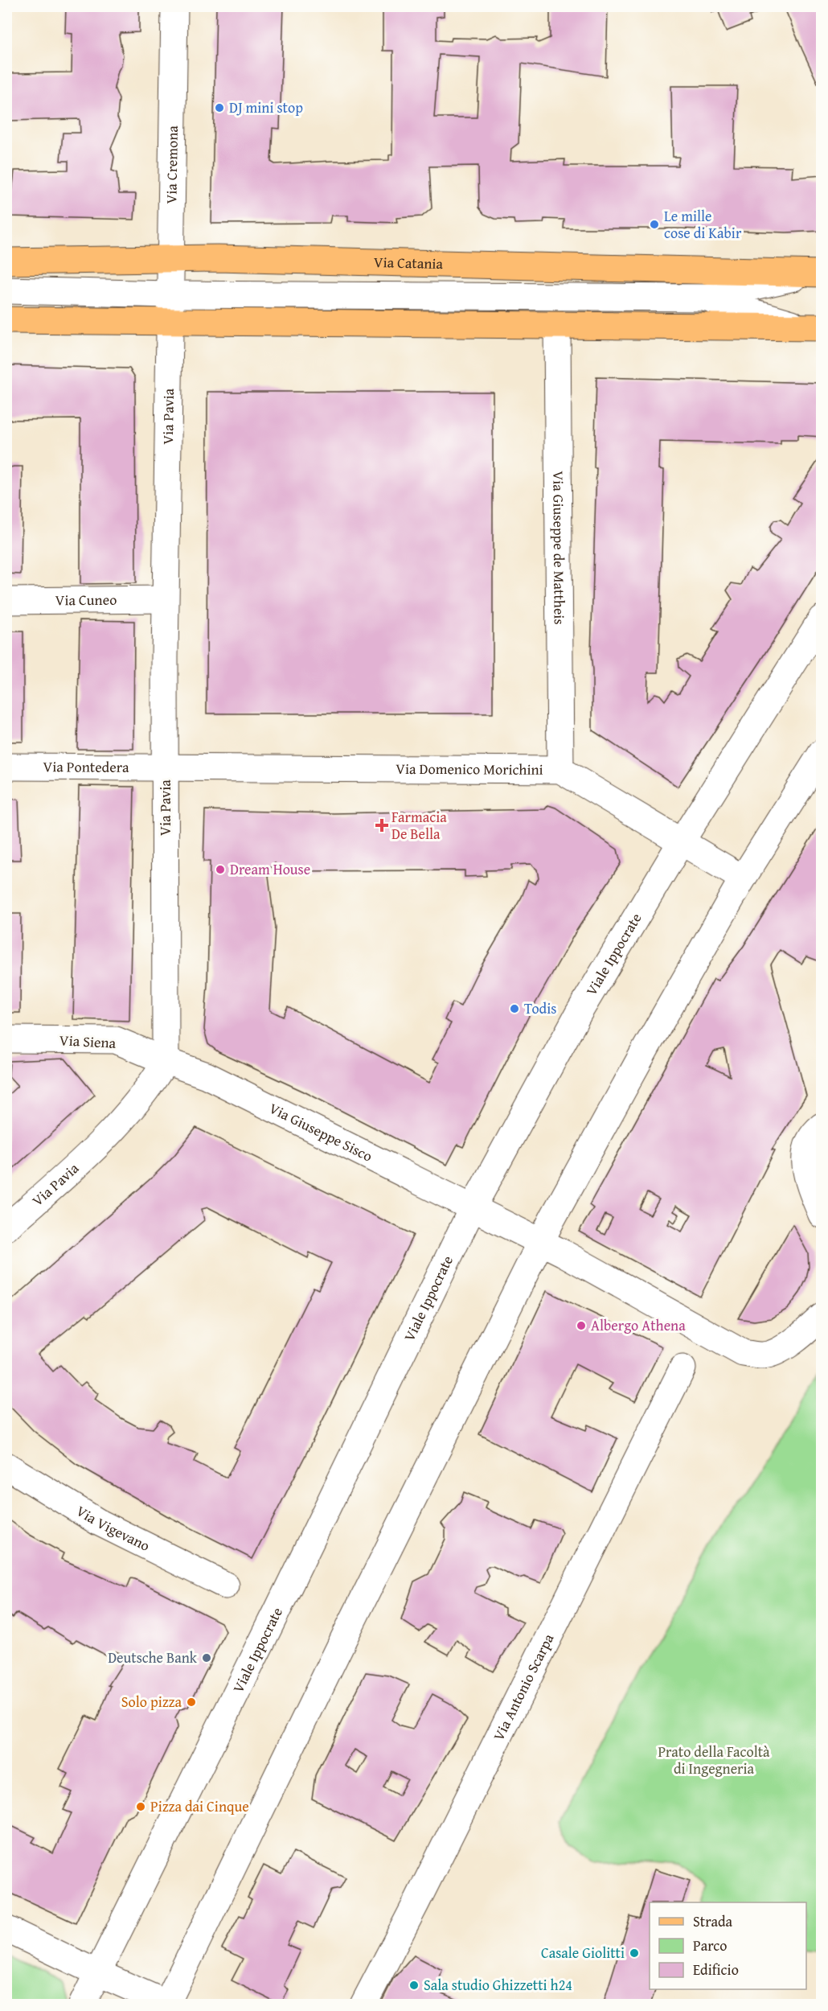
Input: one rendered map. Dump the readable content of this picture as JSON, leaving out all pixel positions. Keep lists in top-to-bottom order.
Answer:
{
  "streets": {
    "main road": ["Via Catania"],
    "street": [
      "Via Cremona",
      "Via Pavia",
      "Via Giuseppe de Mattheis",
      "Via Cuneo",
      "Via Pontedera",
      "Via Domenico Morichini",
      "Viale Ippocrate",
      "Via Siena",
      "Via Giuseppe Sisco",
      "Via Vigevano",
      "Via Antonio Scarpa"
    ]
  },
  "crossings": [
    ["Via Cremona", "Via Catania"],
    ["Via Cremona", "Via Pavia"],
    ["Via Catania", "Via Pavia"],
    ["Via Catania", "Via Giuseppe de Mattheis"],
    ["Via Pavia", "Via Cuneo"],
    ["Via Pavia", "Via Pontedera"],
    ["Via Pavia", "Via Domenico Morichini"],
    ["Via Pavia", "Via Siena"],
    ["Via Pavia", "Via Giuseppe Sisco"],
    ["Via Giuseppe de Mattheis", "Via Domenico Morichini"],
    ["Via Pontedera", "Via Domenico Morichini"],
    ["Via Domenico Morichini", "Viale Ippocrate"],
    ["Viale Ippocrate", "Via Giuseppe Sisco"],
    ["Via Siena", "Via Giuseppe Sisco"]
  ],
  "parks": ["Prato della Facoltà di Ingegneria"],
  "places": {
    "other": [
      "DJ mini stop",
      "Le mille cose di Kabir",
      "Dream House",
      "Todis",
      "Albergo Athena",
      "Deutsche Bank",
      "Solo pizza",
      "Pizza dai Cinque",
      "Casale Giolitti",
      "Sala studio Ghizzetti h24"
    ],
    "health": ["Farmacia De Bella"]
  },
  "legend": ["Strada", "Parco", "Edificio"]
}
